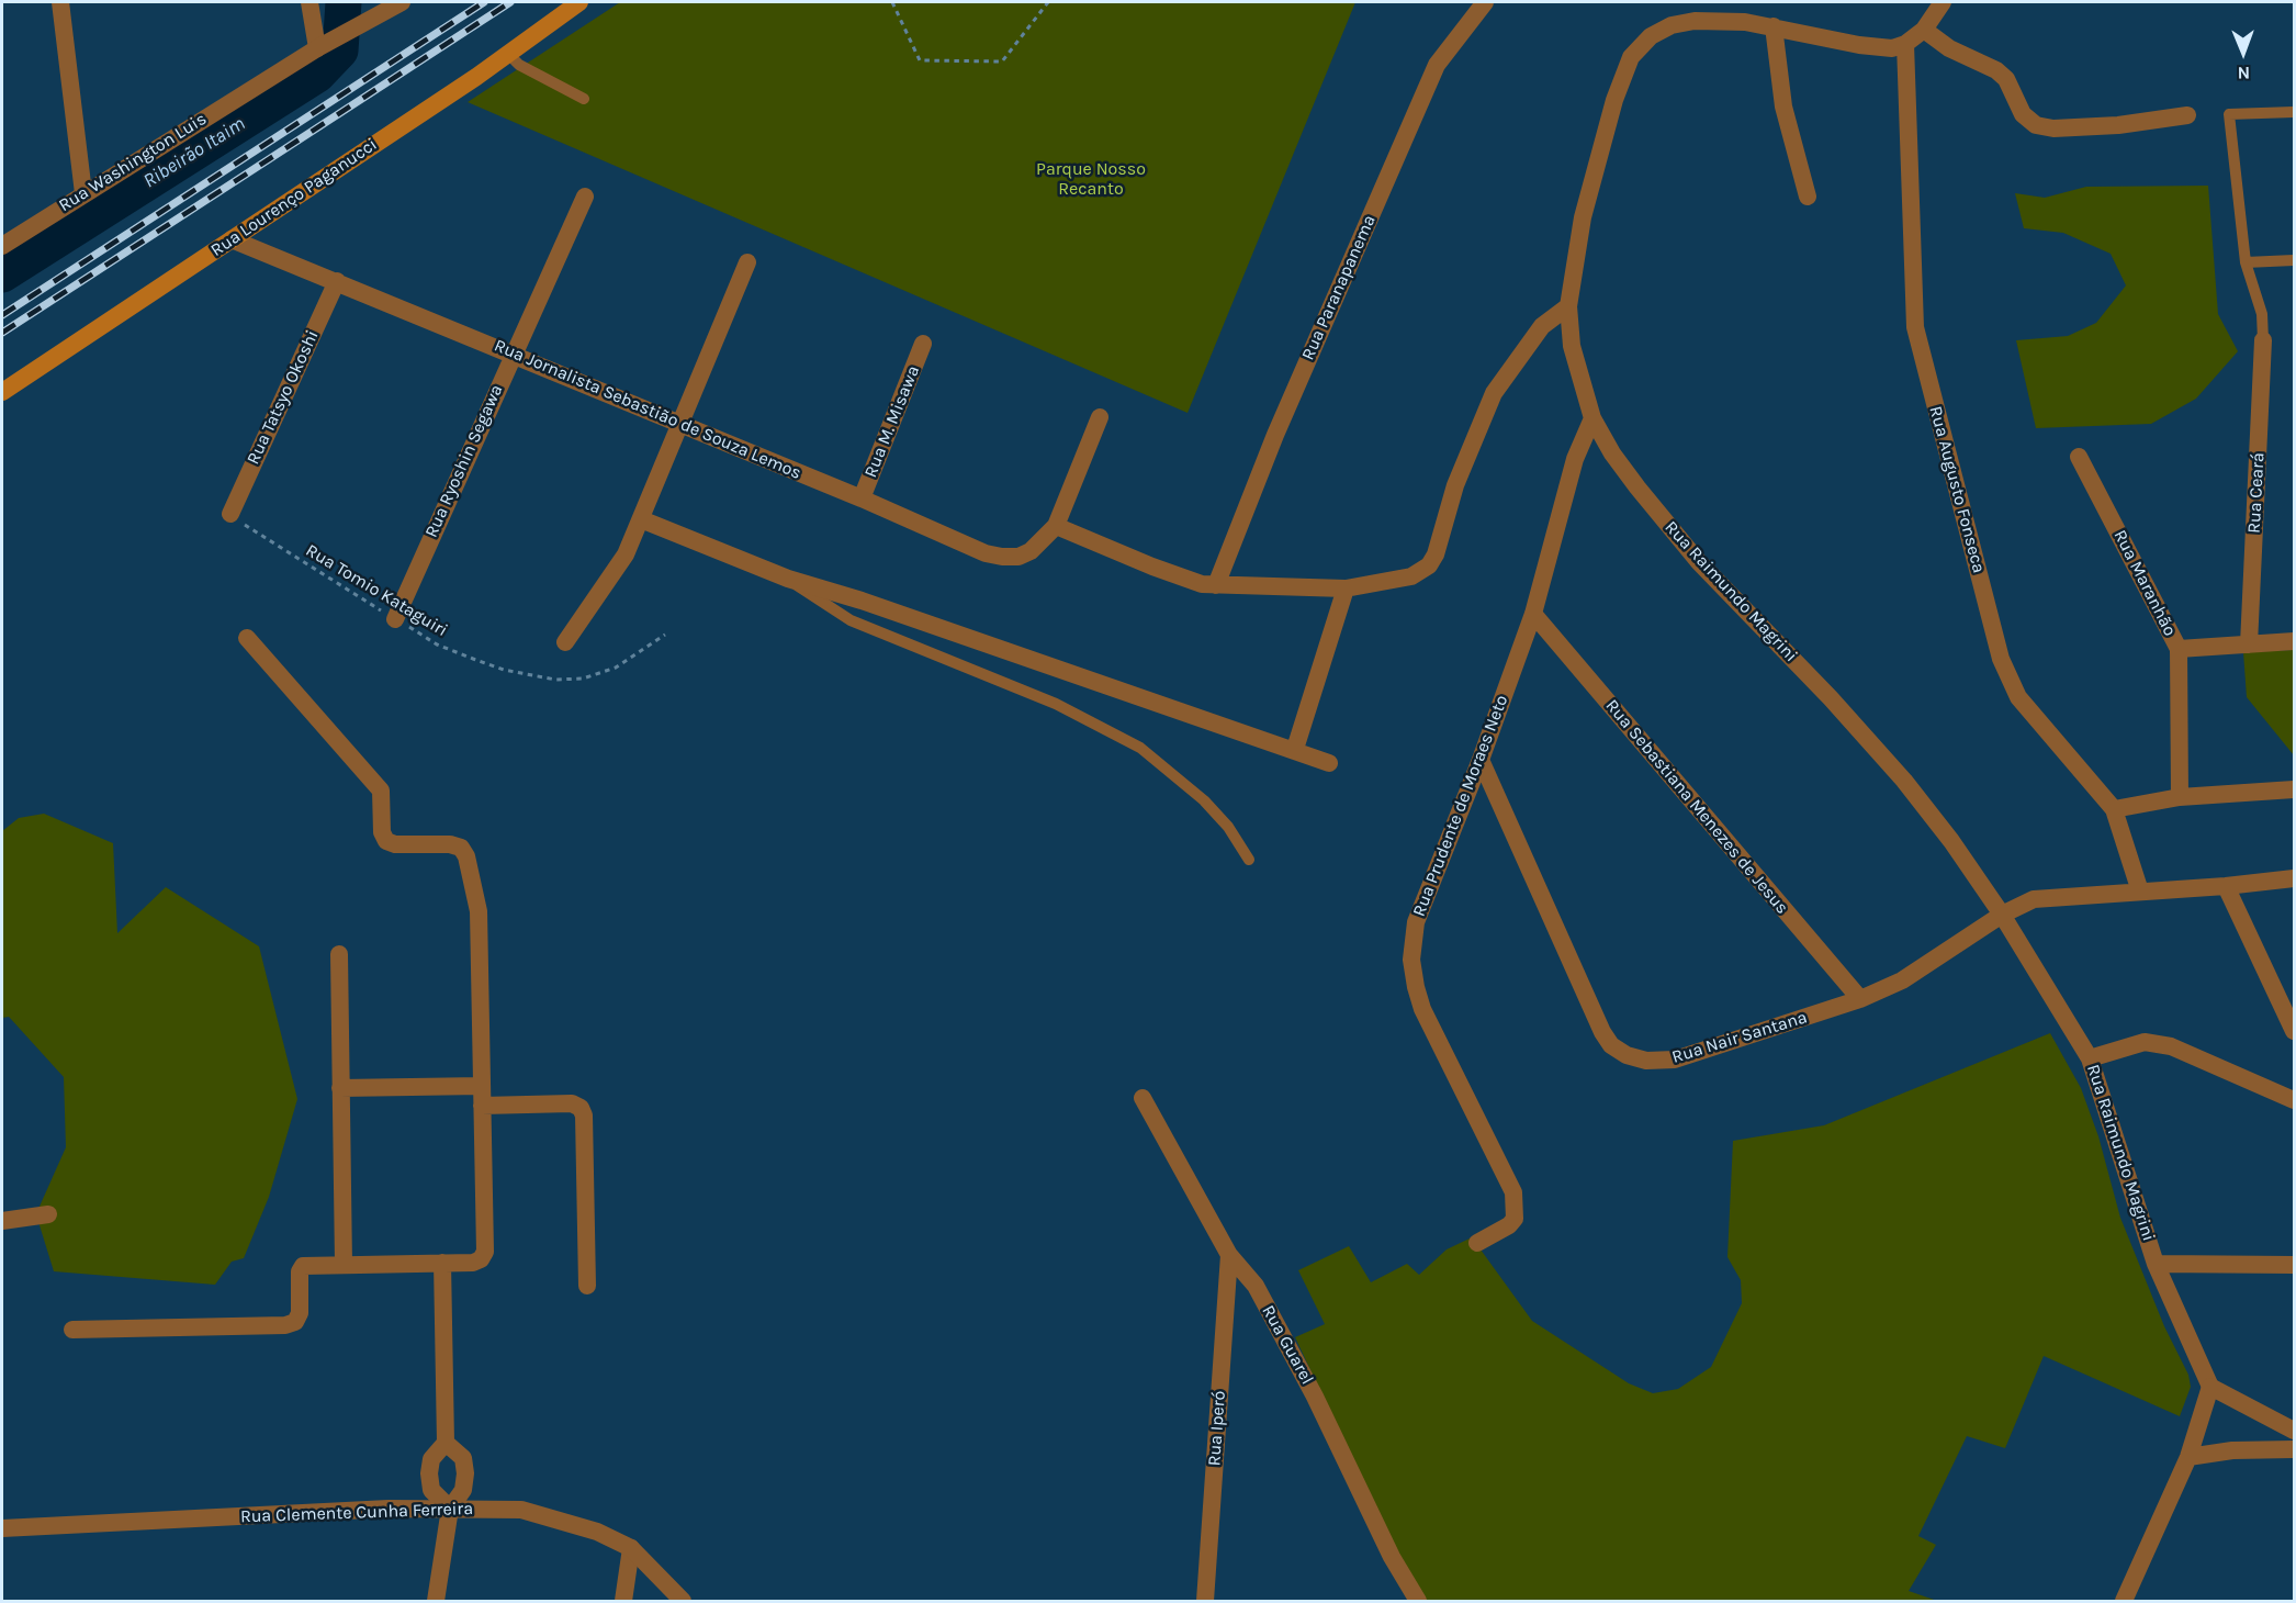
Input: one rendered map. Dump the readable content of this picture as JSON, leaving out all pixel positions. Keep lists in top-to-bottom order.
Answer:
{
  "streets": {
    "main road": ["Rua Lourenço Paganucci"],
    "street": [
      "Rua Washington Luis",
      "Rua Paranapanema",
      "Rua Tatsyo Okoshi",
      "Rua Jornalista Sebastião de Souza Lemos",
      "Rua M. Misawa",
      "Rua Ryoshin Segawa",
      "Rua Augusto Fonseca",
      "Rua Ceará",
      "Rua Maranhão",
      "Rua Raimundo Magrini",
      "Rua Prudente de Moraes Neto",
      "Rua Sebastiana Menezes de Jesus",
      "Rua Nair Santana",
      "Rua Guarel",
      "Rua Iperó",
      "Rua Clemente Cunha Ferreira"
    ],
    "path": ["Rua Tomio Kataguiri"]
  },
  "crossings": [
    ["Rua Lourenço Paganucci", "Rua Jornalista Sebastião de Souza Lemos"],
    ["Rua Tatsyo Okoshi", "Rua Jornalista Sebastião de Souza Lemos"],
    ["Rua Tatsyo Okoshi", "Rua Tomio Kataguiri"],
    ["Rua Jornalista Sebastião de Souza Lemos", "Rua M. Misawa"],
    ["Rua Jornalista Sebastião de Souza Lemos", "Rua Ryoshin Segawa"],
    ["Rua Ryoshin Segawa", "Rua Tomio Kataguiri"],
    ["Rua Augusto Fonseca", "Rua Raimundo Magrini"],
    ["Rua Augusto Fonseca", "Rua Nair Santana"],
    ["Rua Raimundo Magrini", "Rua Prudente de Moraes Neto"],
    ["Rua Raimundo Magrini", "Rua Nair Santana"],
    ["Rua Prudente de Moraes Neto", "Rua Sebastiana Menezes de Jesus"],
    ["Rua Prudente de Moraes Neto", "Rua Nair Santana"],
    ["Rua Sebastiana Menezes de Jesus", "Rua Nair Santana"],
    ["Rua Guarel", "Rua Iperó"]
  ],
  "water": ["Ribeirão Itaim"],
  "parks": ["Parque Nosso Recanto"],
  "north": "bottom"
}
